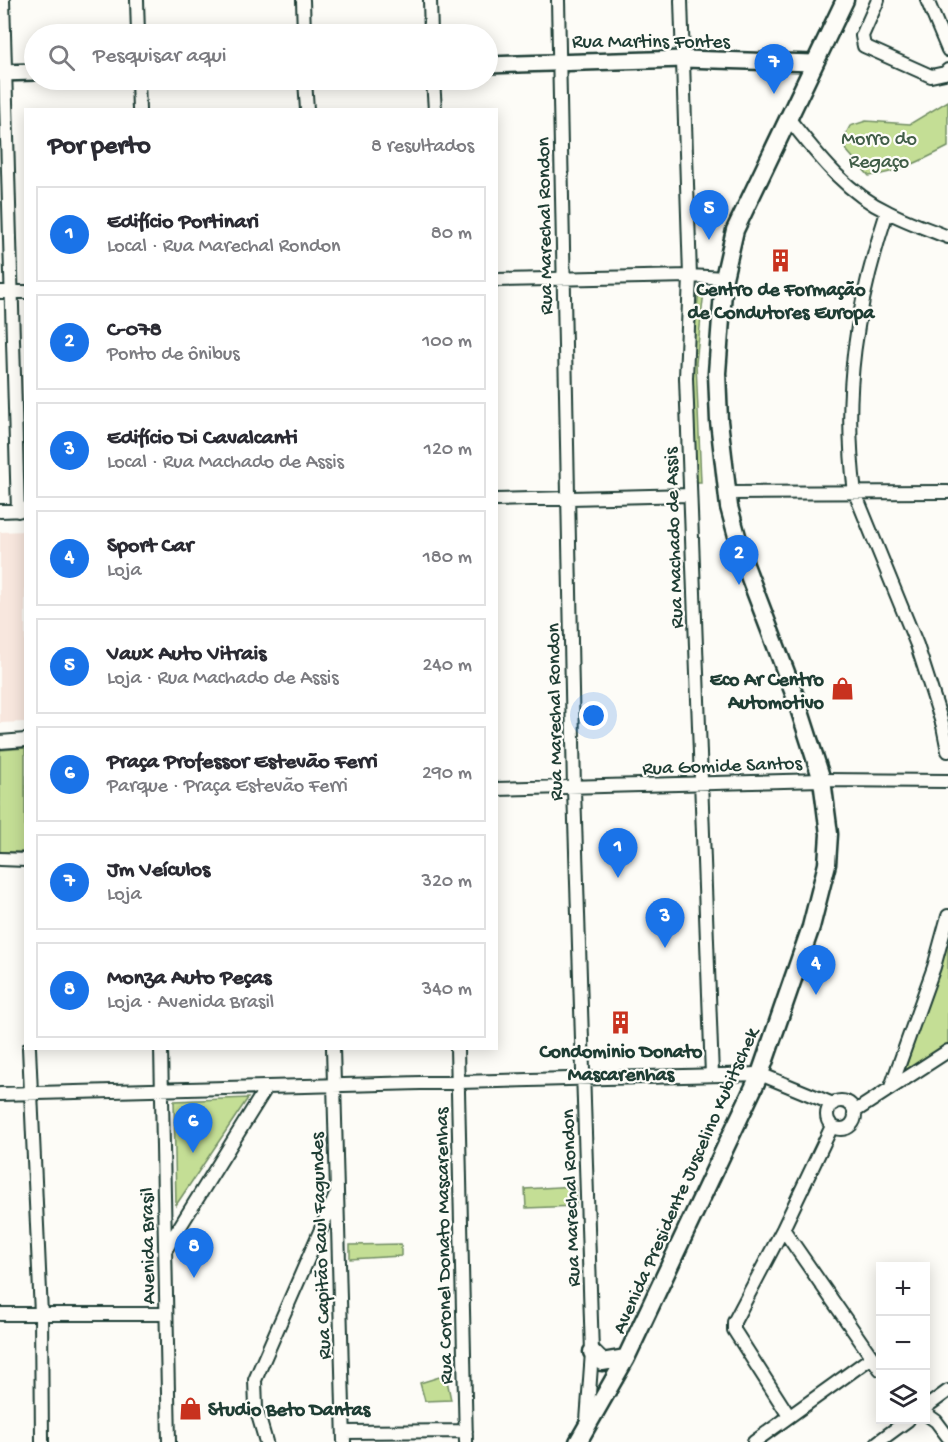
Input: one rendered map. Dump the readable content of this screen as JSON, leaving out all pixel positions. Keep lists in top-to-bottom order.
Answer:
{
  "streets": {
    "main road": ["Avenida Presidente Juscelino Kubitschek"],
    "street": [
      "Rua Martins Fontes",
      "Rua Marechal Rondon",
      "Rua Machado de Assis",
      "Rua Gomide Santos",
      "Avenida Brasil",
      "Rua Capitão Raul Fagundes",
      "Rua Coronel Donato Mascarenhas"
    ]
  },
  "crossings": [
    ["Rua Martins Fontes", "Rua Marechal Rondon"],
    ["Rua Martins Fontes", "Rua Machado de Assis"],
    ["Rua Martins Fontes", "Avenida Presidente Juscelino Kubitschek"],
    ["Rua Marechal Rondon", "Rua Gomide Santos"],
    ["Rua Marechal Rondon", "Avenida Presidente Juscelino Kubitschek"],
    ["Rua Machado de Assis", "Rua Gomide Santos"],
    ["Rua Gomide Santos", "Avenida Presidente Juscelino Kubitschek"]
  ],
  "parks": ["Morro do Regaço"],
  "places": {
    "building": ["Centro de Formação de Condutores Europa", "Condominio Donato Mascarenhas"],
    "shop": ["Eco Ar Centro Automotivo", "Studio Beto Dantas"]
  },
  "page": {
    "search": "Pesquisar aqui",
    "pins": [
      "7",
      "5",
      "2",
      "1",
      "3",
      "4",
      "6",
      "8"
    ],
    "heading": ["Por perto", "8 resultados"],
    "list": [
      {
        "mark": "1",
        "name": "Edifício Portinari",
        "note": "Local · Rua Marechal Rondon",
        "value": "80 m"
      },
      {
        "mark": "2",
        "name": "C-078",
        "note": "Ponto de ônibus",
        "value": "100 m"
      },
      {
        "mark": "3",
        "name": "Edifício Di Cavalcanti",
        "note": "Local · Rua Machado de Assis",
        "value": "120 m"
      },
      {
        "mark": "4",
        "name": "Sport Car",
        "note": "Loja",
        "value": "180 m"
      },
      {
        "mark": "5",
        "name": "Vaux Auto Vitrais",
        "note": "Loja · Rua Machado de Assis",
        "value": "240 m"
      },
      {
        "mark": "6",
        "name": "Praça Professor Estevão Ferri",
        "note": "Parque · Praça Estevão Ferri",
        "value": "290 m"
      },
      {
        "mark": "7",
        "name": "Jm Veículos",
        "note": "Loja",
        "value": "320 m"
      },
      {
        "mark": "8",
        "name": "Monza Auto Peças",
        "note": "Loja · Avenida Brasil",
        "value": "340 m"
      }
    ],
    "map_buttons": ["+", "−"]
  }
}
